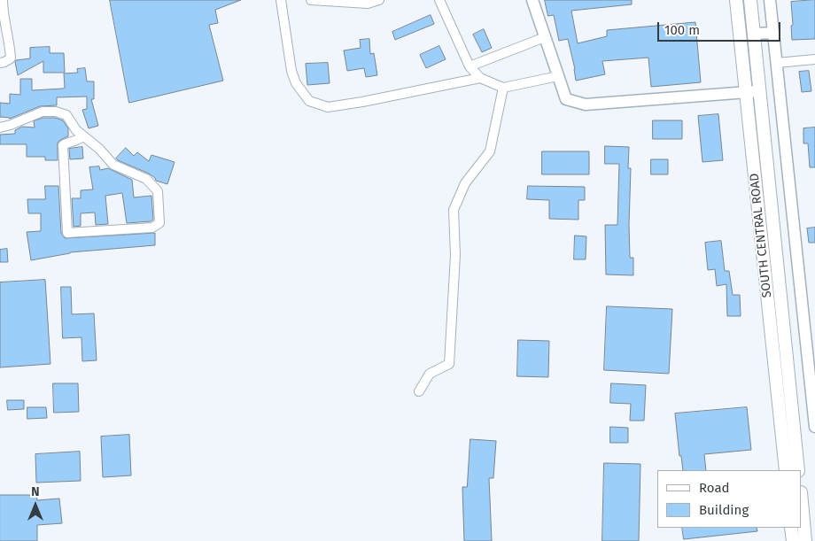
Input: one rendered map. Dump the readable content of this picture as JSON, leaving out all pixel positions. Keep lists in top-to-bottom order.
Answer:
{
  "streets": {
    "main road": ["SOUTH CENTRAL ROAD"]
  },
  "legend": ["Road", "Building"],
  "scale_bar": "100 m",
  "north": "top"
}
